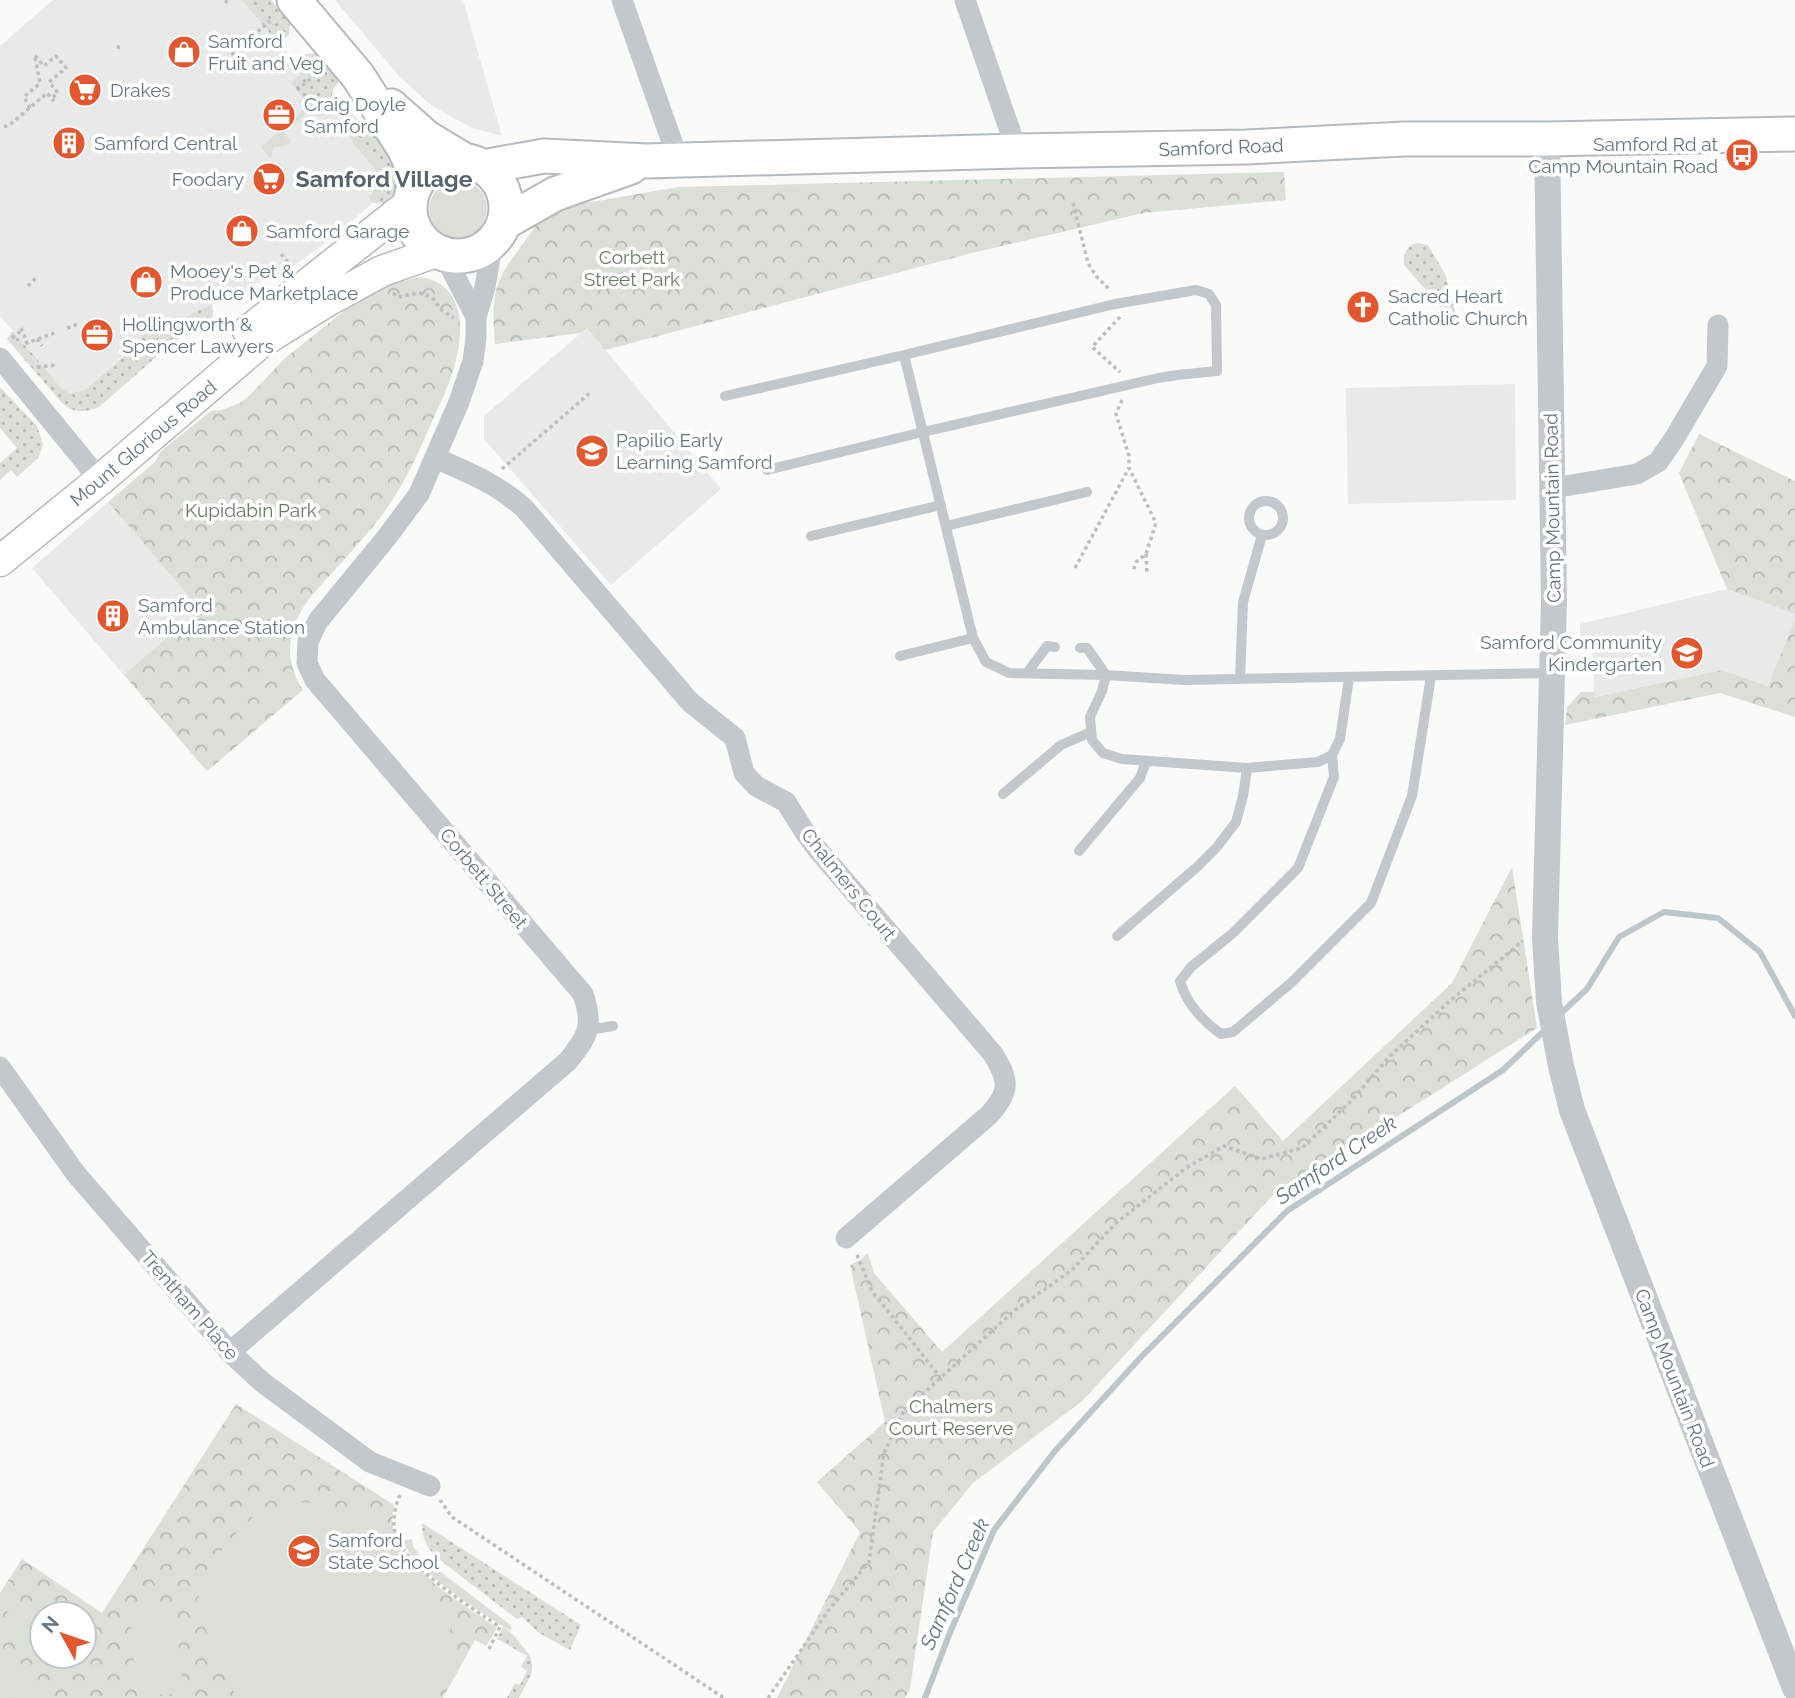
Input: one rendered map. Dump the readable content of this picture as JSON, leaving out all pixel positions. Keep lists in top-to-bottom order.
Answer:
{
  "streets": {
    "main road": ["Samford Road", "Mount Glorious Road"],
    "street": [
      "Camp Mountain Road",
      "Corbett Street",
      "Chalmers Court",
      "Trentham Place"
    ]
  },
  "crossings": [
    ["Samford Road", "Mount Glorious Road"],
    ["Samford Road", "Camp Mountain Road"],
    ["Samford Road", "Corbett Street"],
    ["Mount Glorious Road", "Corbett Street"],
    ["Corbett Street", "Chalmers Court"]
  ],
  "districts": ["Samford Village"],
  "water": ["Samford Creek"],
  "parks": ["Corbett Street Park", "Kupidabin Park", "Chalmers Court Reserve"],
  "places": {
    "shop": ["Samford Fruit and Veg", "Samford Garage", "Mooey's Pet & Produce Marketplace"],
    "supermarket": ["Drakes", "Foodary"],
    "office": ["Craig Doyle Samford", "Hollingworth & Spencer Lawyers"],
    "building": ["Samford Central", "Samford Ambulance Station"],
    "bus stop": ["Samford Rd at Camp Mountain Road"],
    "church": ["Sacred Heart Catholic Church"],
    "school or university": ["Papilio Early Learning Samford", "Samford Community Kindergarten", "Samford State School"]
  },
  "north": "top left"
}
